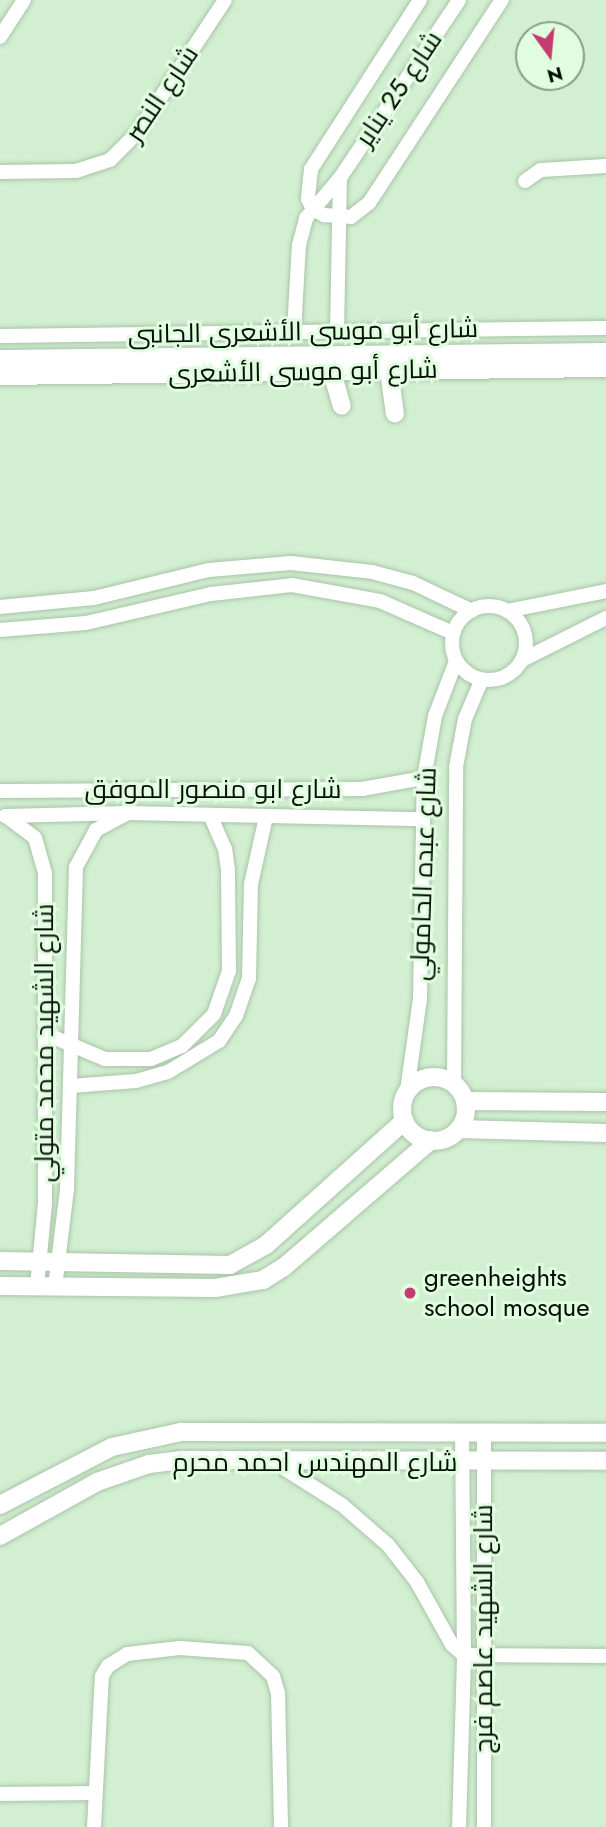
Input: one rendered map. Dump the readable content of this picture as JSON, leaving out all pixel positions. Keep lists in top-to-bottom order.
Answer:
{
  "streets": {
    "street": [
      "شارع 25 يناير",
      "شارع النصر",
      "شارع أبو موسى الأشعرى الجانبى",
      "شارع أبو موسى الأشعرى",
      "شارع ابو منصور الموفق",
      "شارع عبده الحامولي",
      "شارع الشهيد محمد متولي",
      "شارع المهندس احمد محرم",
      "شارع الشهيد عاصم فرج"
    ]
  },
  "crossings": [
    ["شارع 25 يناير", "شارع أبو موسى الأشعرى الجانبى"],
    ["شارع ابو منصور الموفق", "شارع عبده الحامولي"],
    ["شارع ابو منصور الموفق", "شارع الشهيد محمد متولي"],
    ["شارع المهندس احمد محرم", "شارع الشهيد عاصم فرج"]
  ],
  "places": ["greenheights school mosque"],
  "north": "bottom"
}
